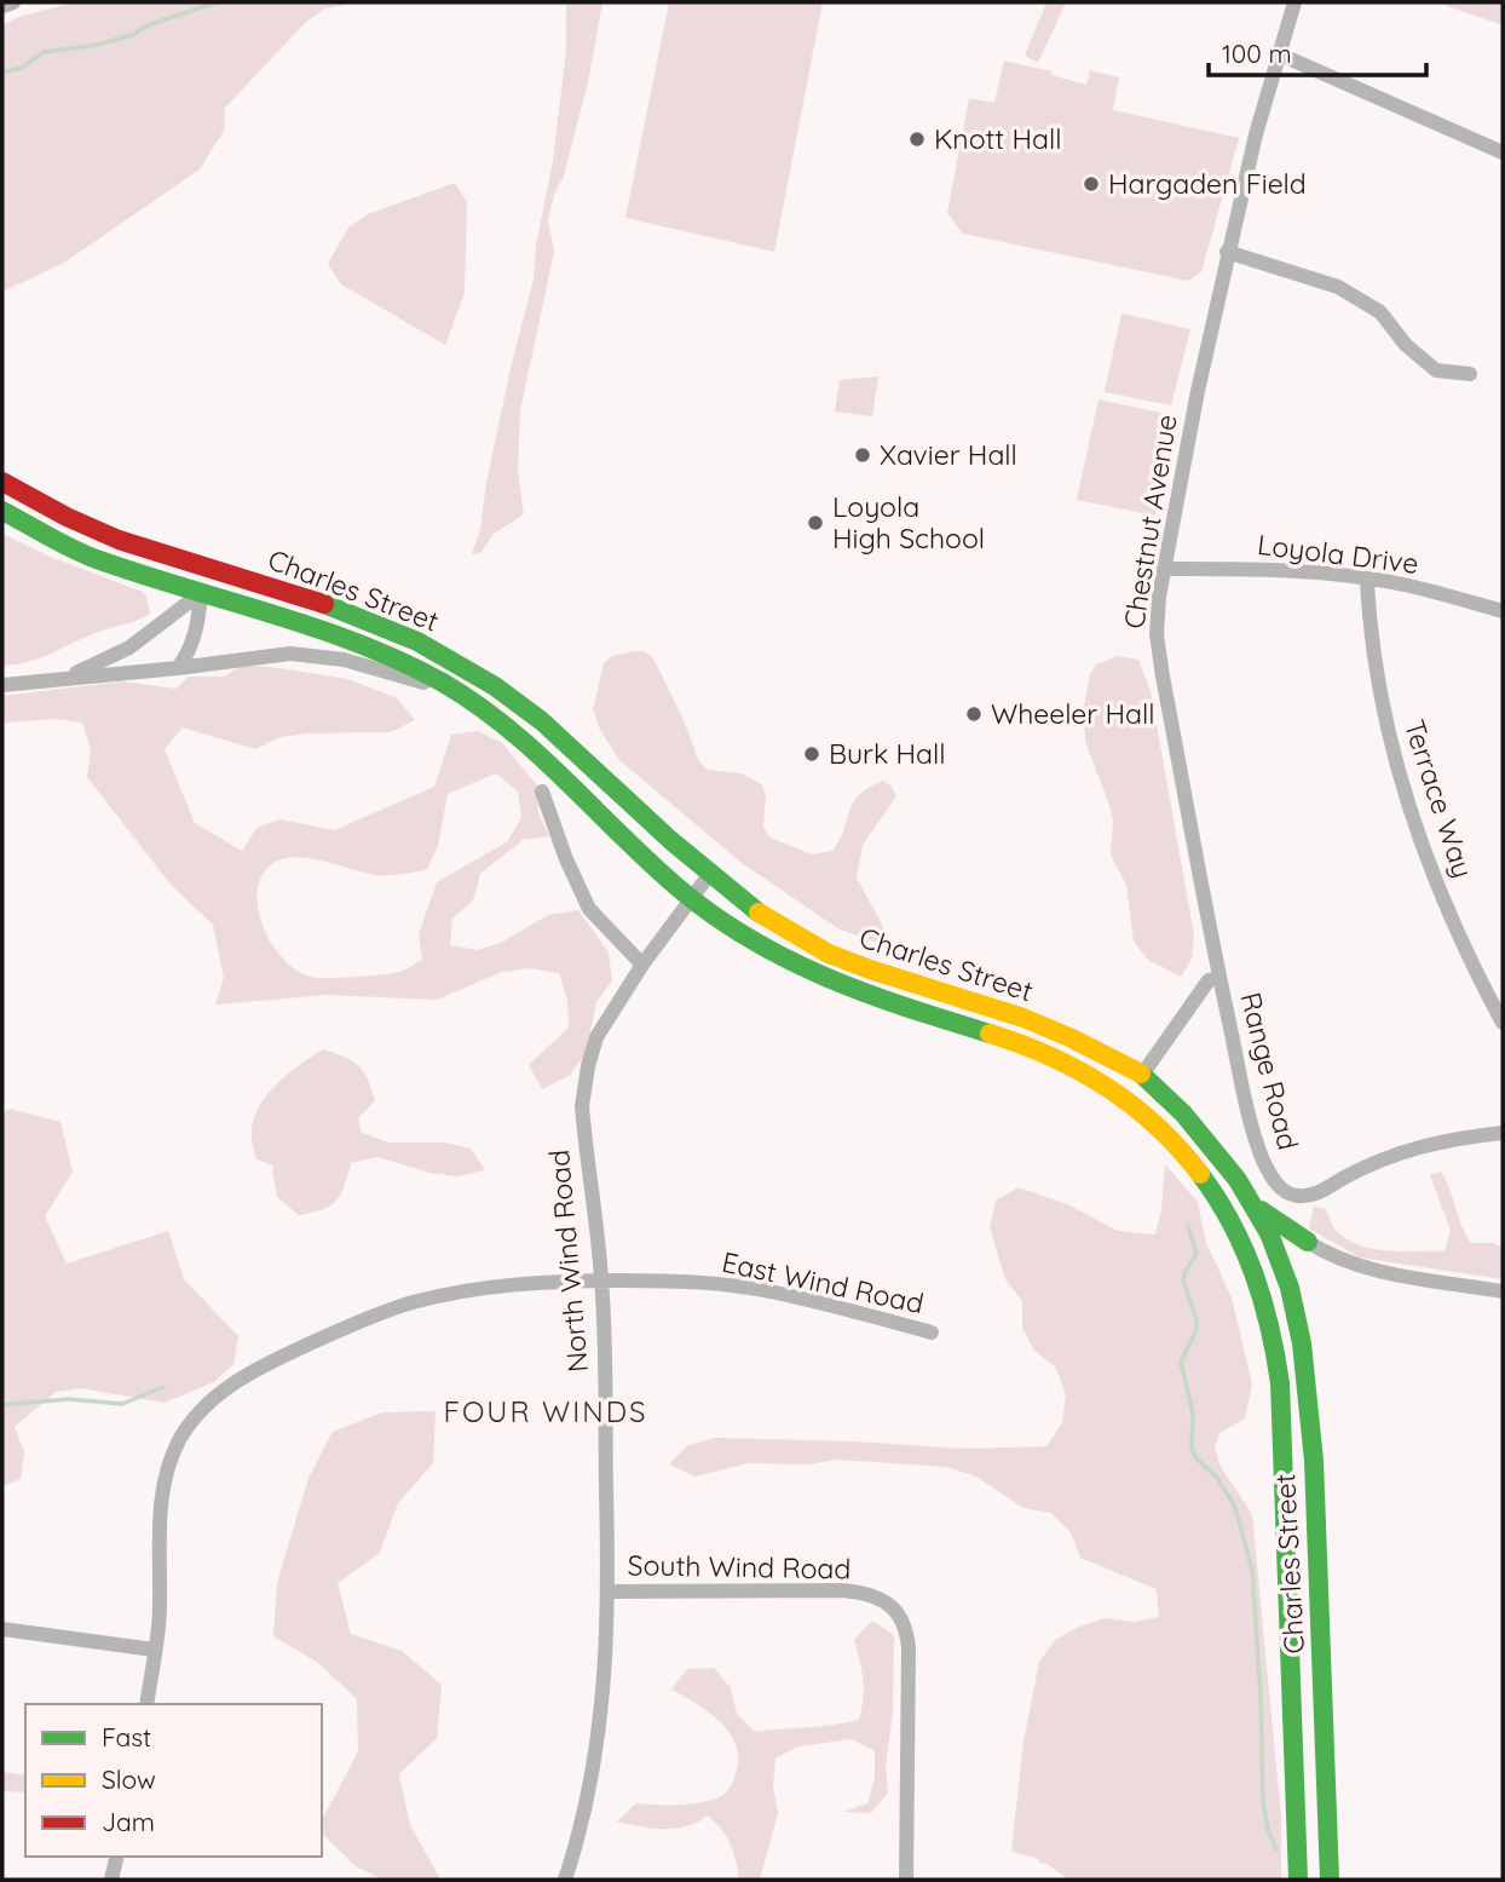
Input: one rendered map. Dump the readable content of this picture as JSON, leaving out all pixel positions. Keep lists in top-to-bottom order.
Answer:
{
  "streets": {
    "main road": ["Charles Street"],
    "street": [
      "Chestnut Avenue",
      "Loyola Drive",
      "Terrace Way",
      "Range Road",
      "North Wind Road",
      "East Wind Road",
      "South Wind Road"
    ]
  },
  "crossings": [
    ["Chestnut Avenue", "Loyola Drive"],
    ["Chestnut Avenue", "Range Road"],
    ["Loyola Drive", "Terrace Way"],
    ["Charles Street", "North Wind Road"],
    ["North Wind Road", "East Wind Road"],
    ["North Wind Road", "South Wind Road"]
  ],
  "districts": ["FOUR WINDS"],
  "places": [
    "Knott Hall",
    "Hargaden Field",
    "Xavier Hall",
    "Loyola High School",
    "Wheeler Hall",
    "Burk Hall"
  ],
  "legend": ["Fast", "Slow", "Jam"],
  "scale_bar": "100 m"
}
